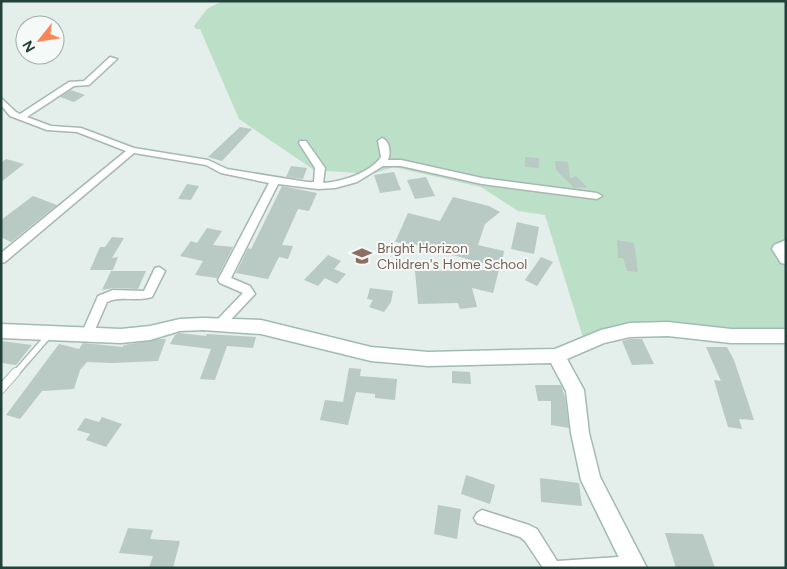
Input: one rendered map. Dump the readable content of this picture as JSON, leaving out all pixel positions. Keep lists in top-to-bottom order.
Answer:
{
  "places": {
    "school or university": ["Bright Horizon Children's Home School"]
  },
  "north": "bottom left"
}
